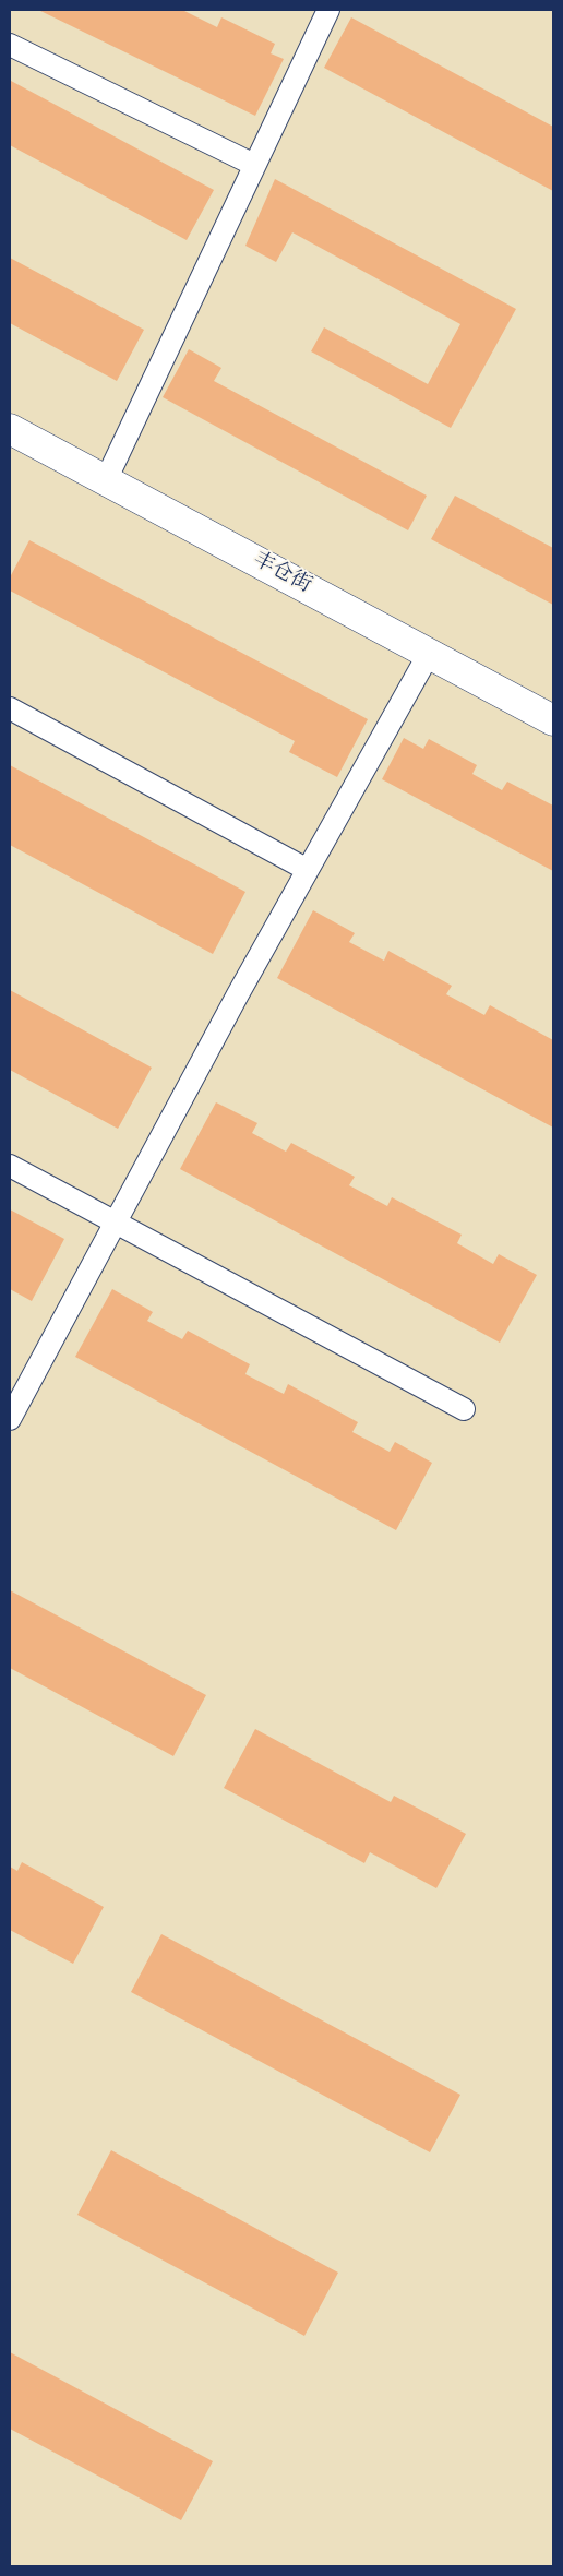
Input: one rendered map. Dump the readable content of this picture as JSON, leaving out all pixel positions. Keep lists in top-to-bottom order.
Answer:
{
  "streets": {
    "street": ["丰仓街"]
  }
}
